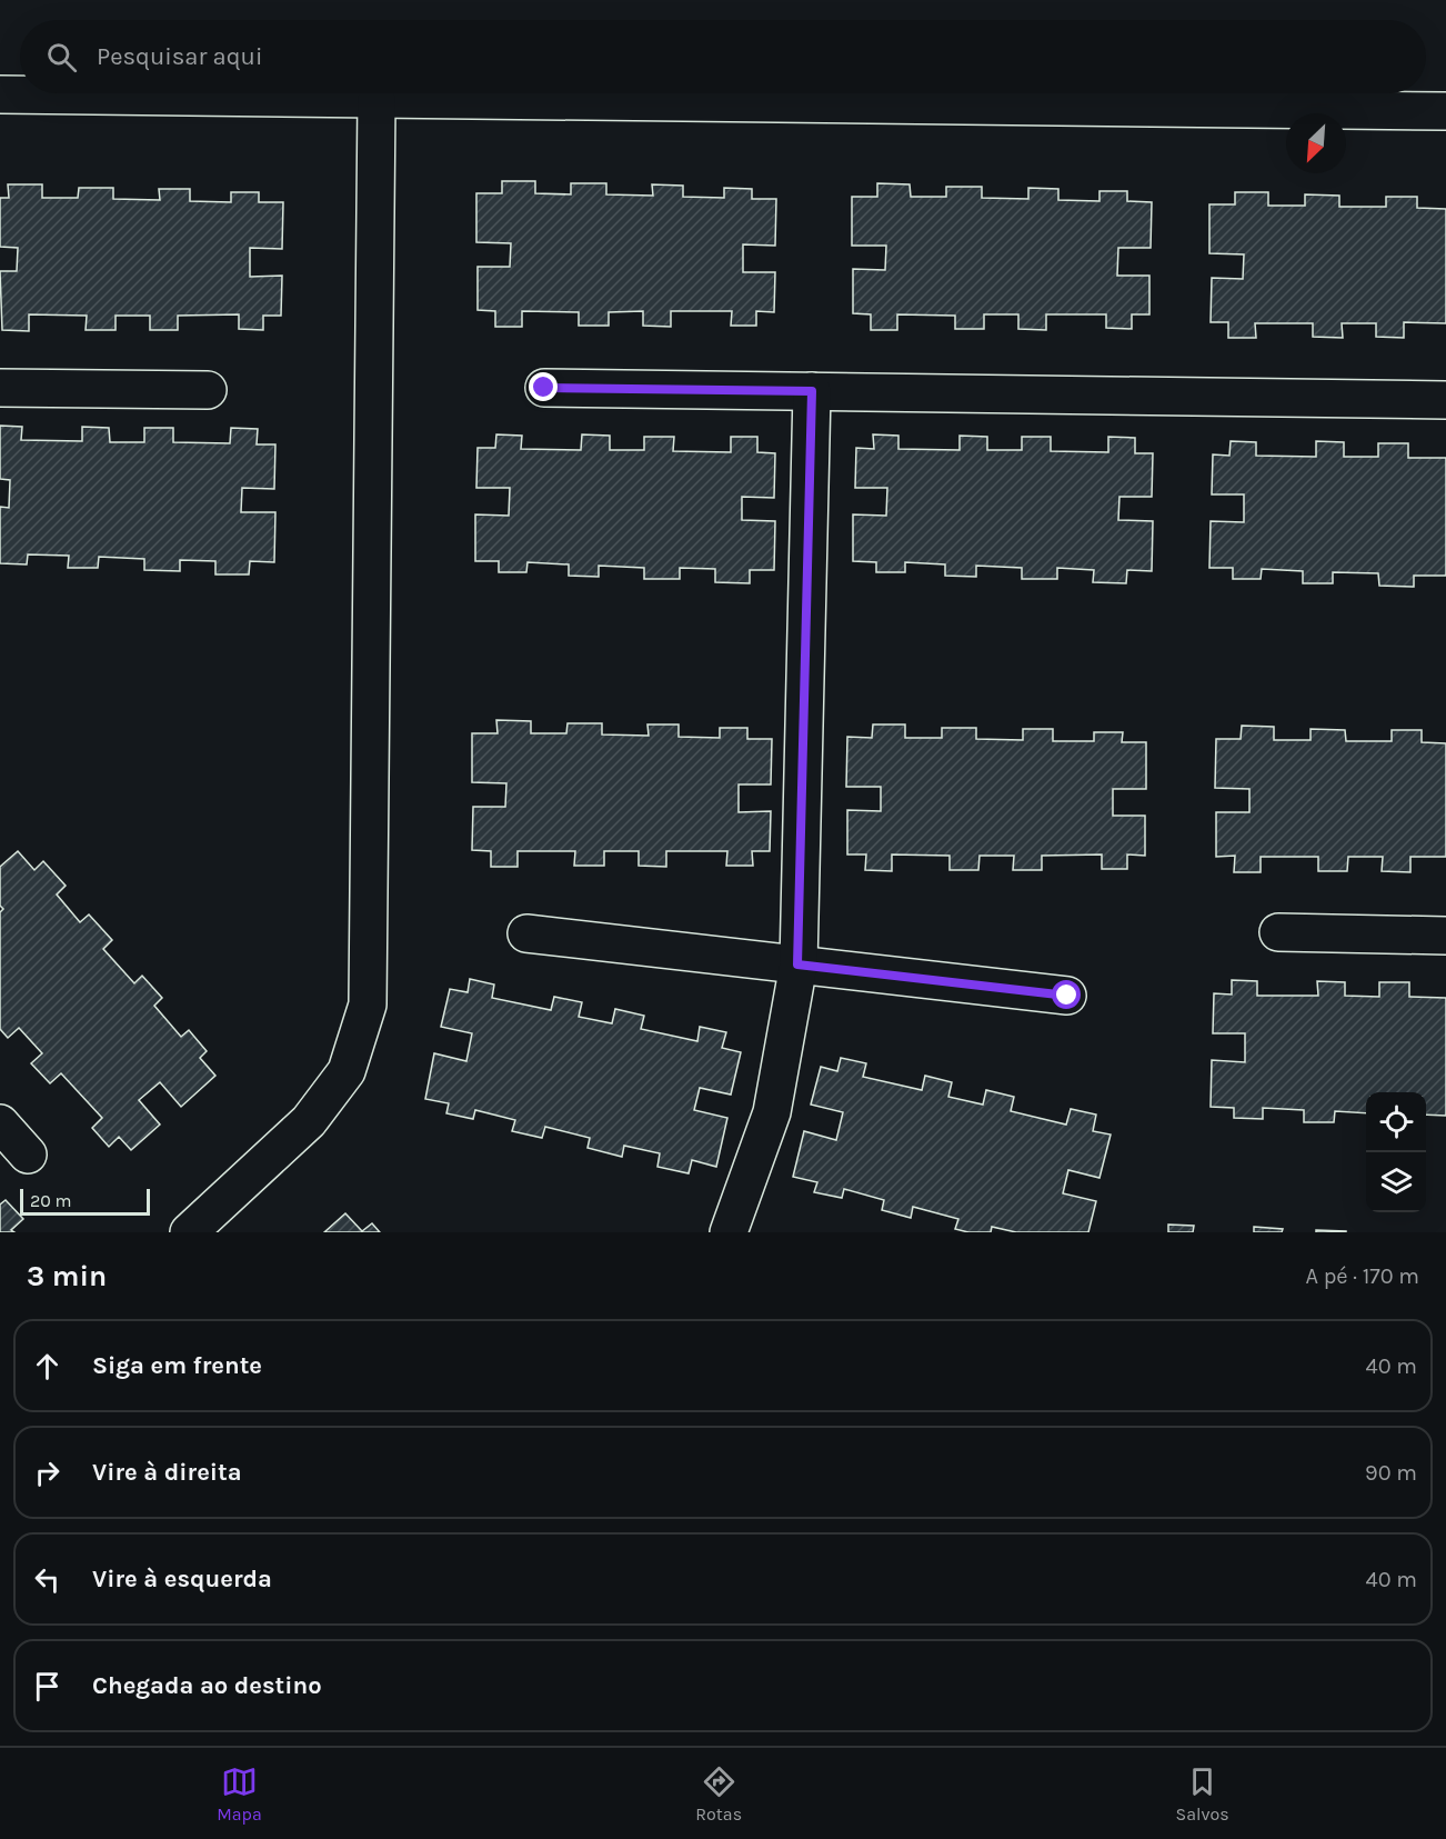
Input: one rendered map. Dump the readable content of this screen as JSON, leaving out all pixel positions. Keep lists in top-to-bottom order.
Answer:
{
  "scale_bar": "20 m",
  "north": "bottom left",
  "page": {
    "search": "Pesquisar aqui",
    "scale": "20 m",
    "heading": ["3 min", "A pé · 170 m"],
    "list": [
      ["Siga em frente", "40 m"],
      ["Vire à direita", "90 m"],
      ["Vire à esquerda", "40 m"],
      "Chegada ao destino"
    ],
    "nav": ["Mapa", "Rotas", "Salvos"]
  }
}
